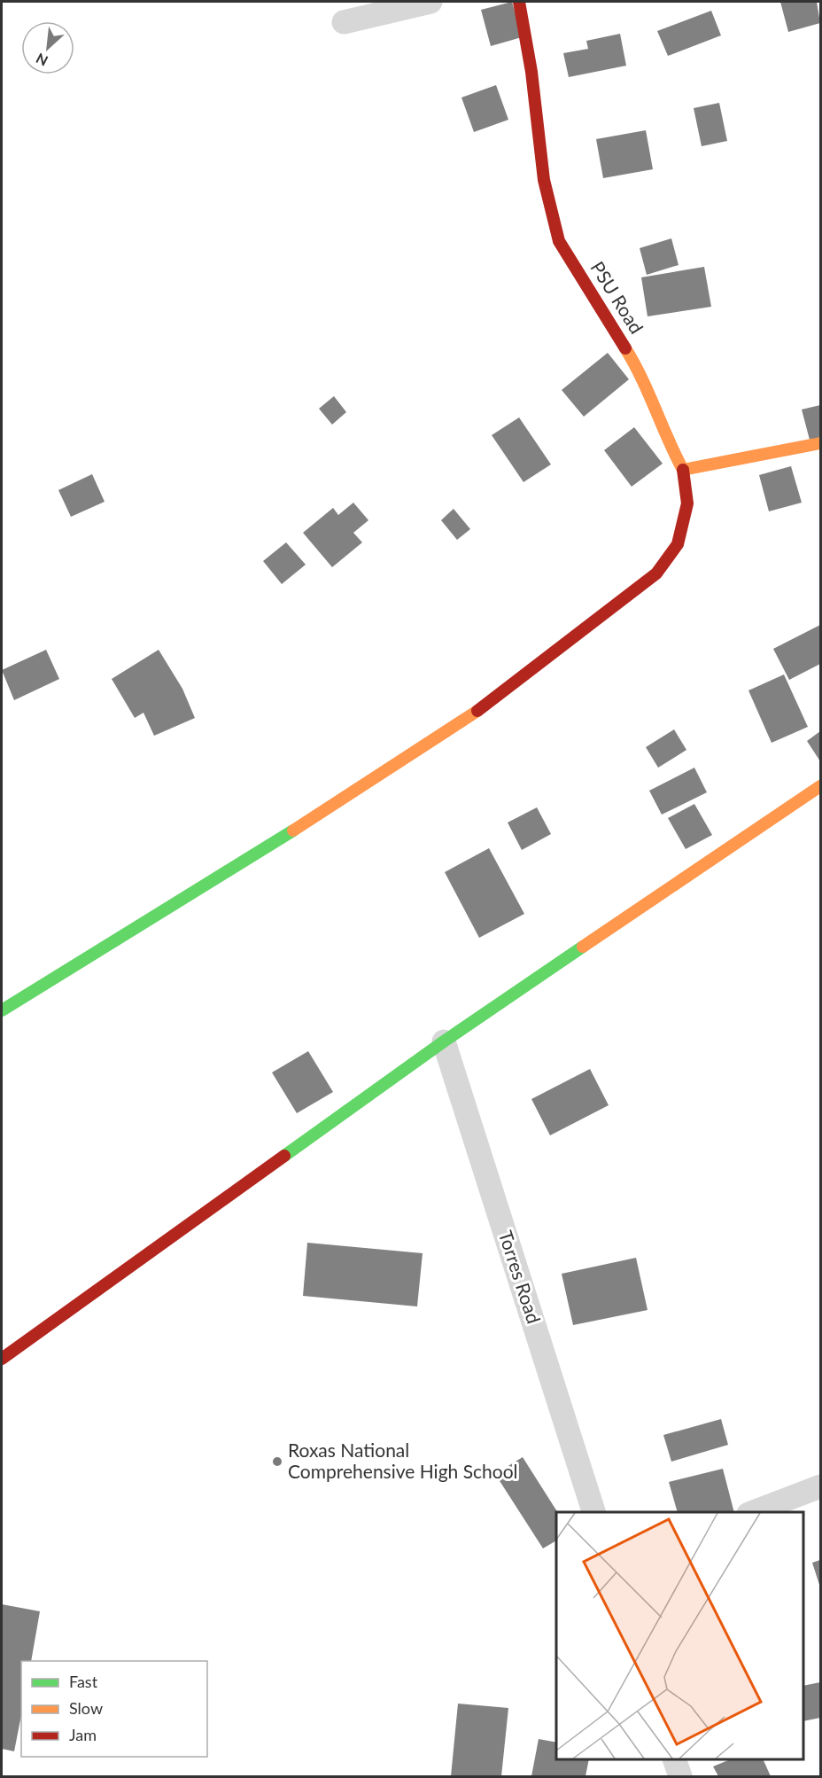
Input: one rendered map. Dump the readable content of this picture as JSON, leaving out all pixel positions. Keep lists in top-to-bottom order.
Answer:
{
  "streets": {
    "street": ["PSU Road", "Torres Road"]
  },
  "places": ["Roxas National Comprehensive High School"],
  "legend": ["Fast", "Slow", "Jam"],
  "north": "bottom left"
}
